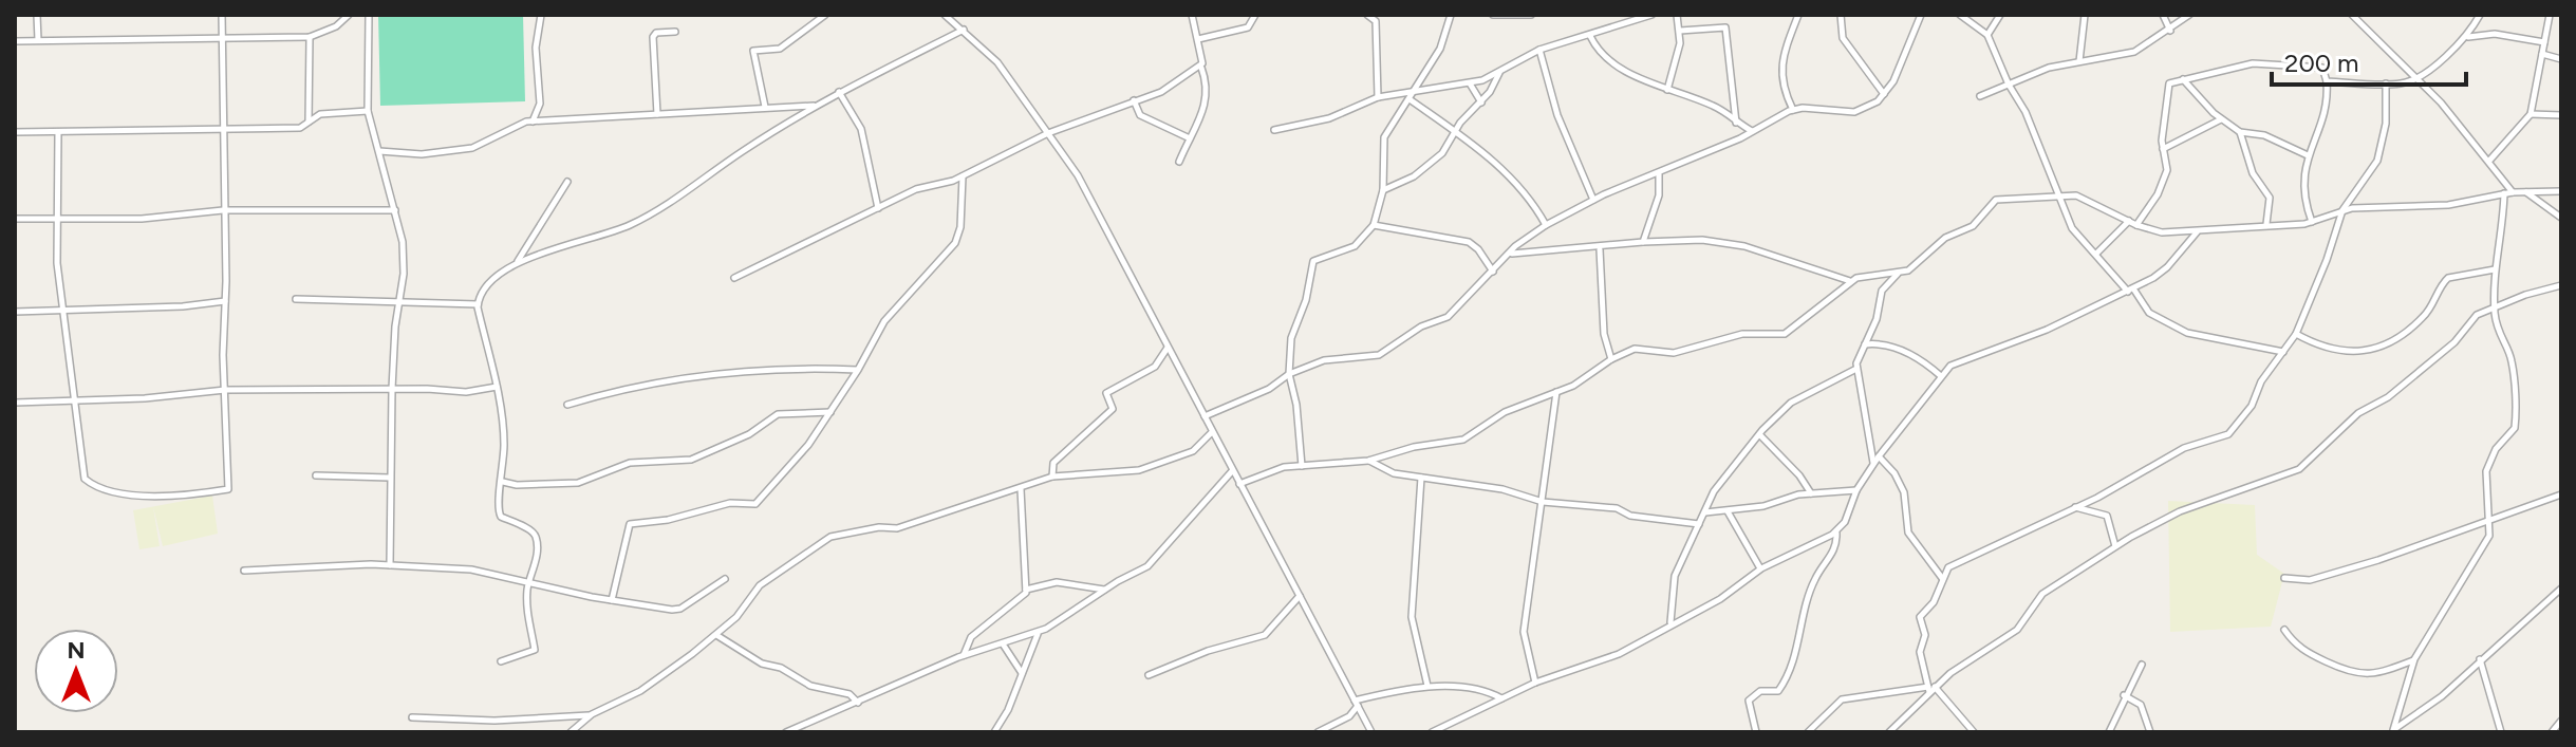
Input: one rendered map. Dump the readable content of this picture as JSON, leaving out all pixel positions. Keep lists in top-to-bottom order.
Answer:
{
  "scale_bar": "200 m",
  "north": "top"
}
